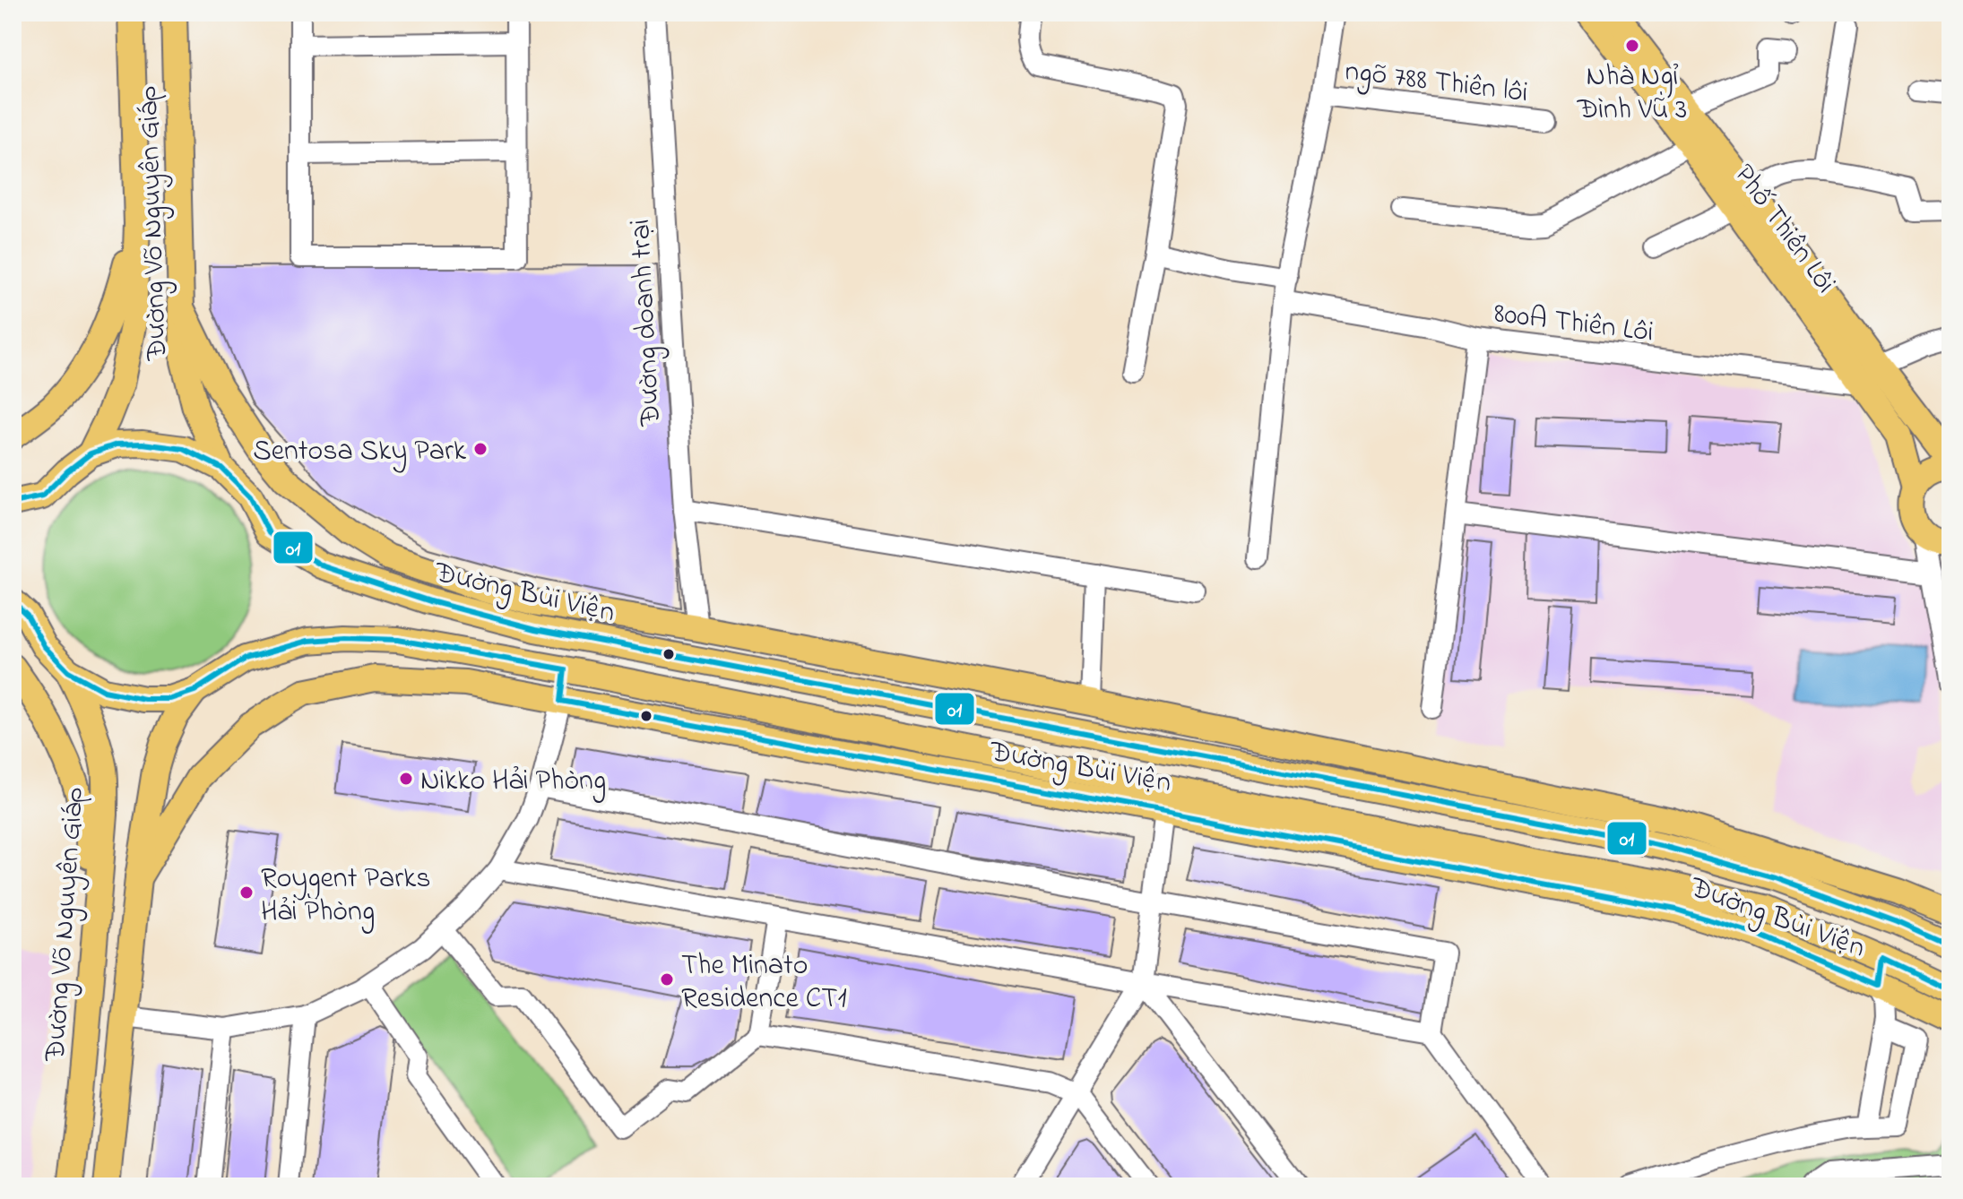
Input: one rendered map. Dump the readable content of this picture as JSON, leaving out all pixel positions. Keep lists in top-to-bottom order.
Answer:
{
  "streets": {
    "main road": ["Đường Võ Nguyên Giáp", "Phố Thiên Lôi", "Đường Bùi Viện"],
    "street": ["ngõ 788 Thiên lôi", "800A Thiên Lôi", "Đường doanh trại"]
  },
  "crossings": [
    ["ngõ 788 Thiên lôi", "800A Thiên Lôi"],
    ["Đường Võ Nguyên Giáp", "Đường Bùi Viện"],
    ["Phố Thiên Lôi", "800A Thiên Lôi"],
    ["Đường doanh trại", "Đường Bùi Viện"]
  ],
  "places": [
    "Nhà Ngỉ Đình Vũ 3",
    "Sentosa Sky Park",
    "Nikko Hải Phòng",
    "Roygent Parks Hải Phòng",
    "The Minato Residence CT1"
  ],
  "lines": ["transit line 01"]
}
